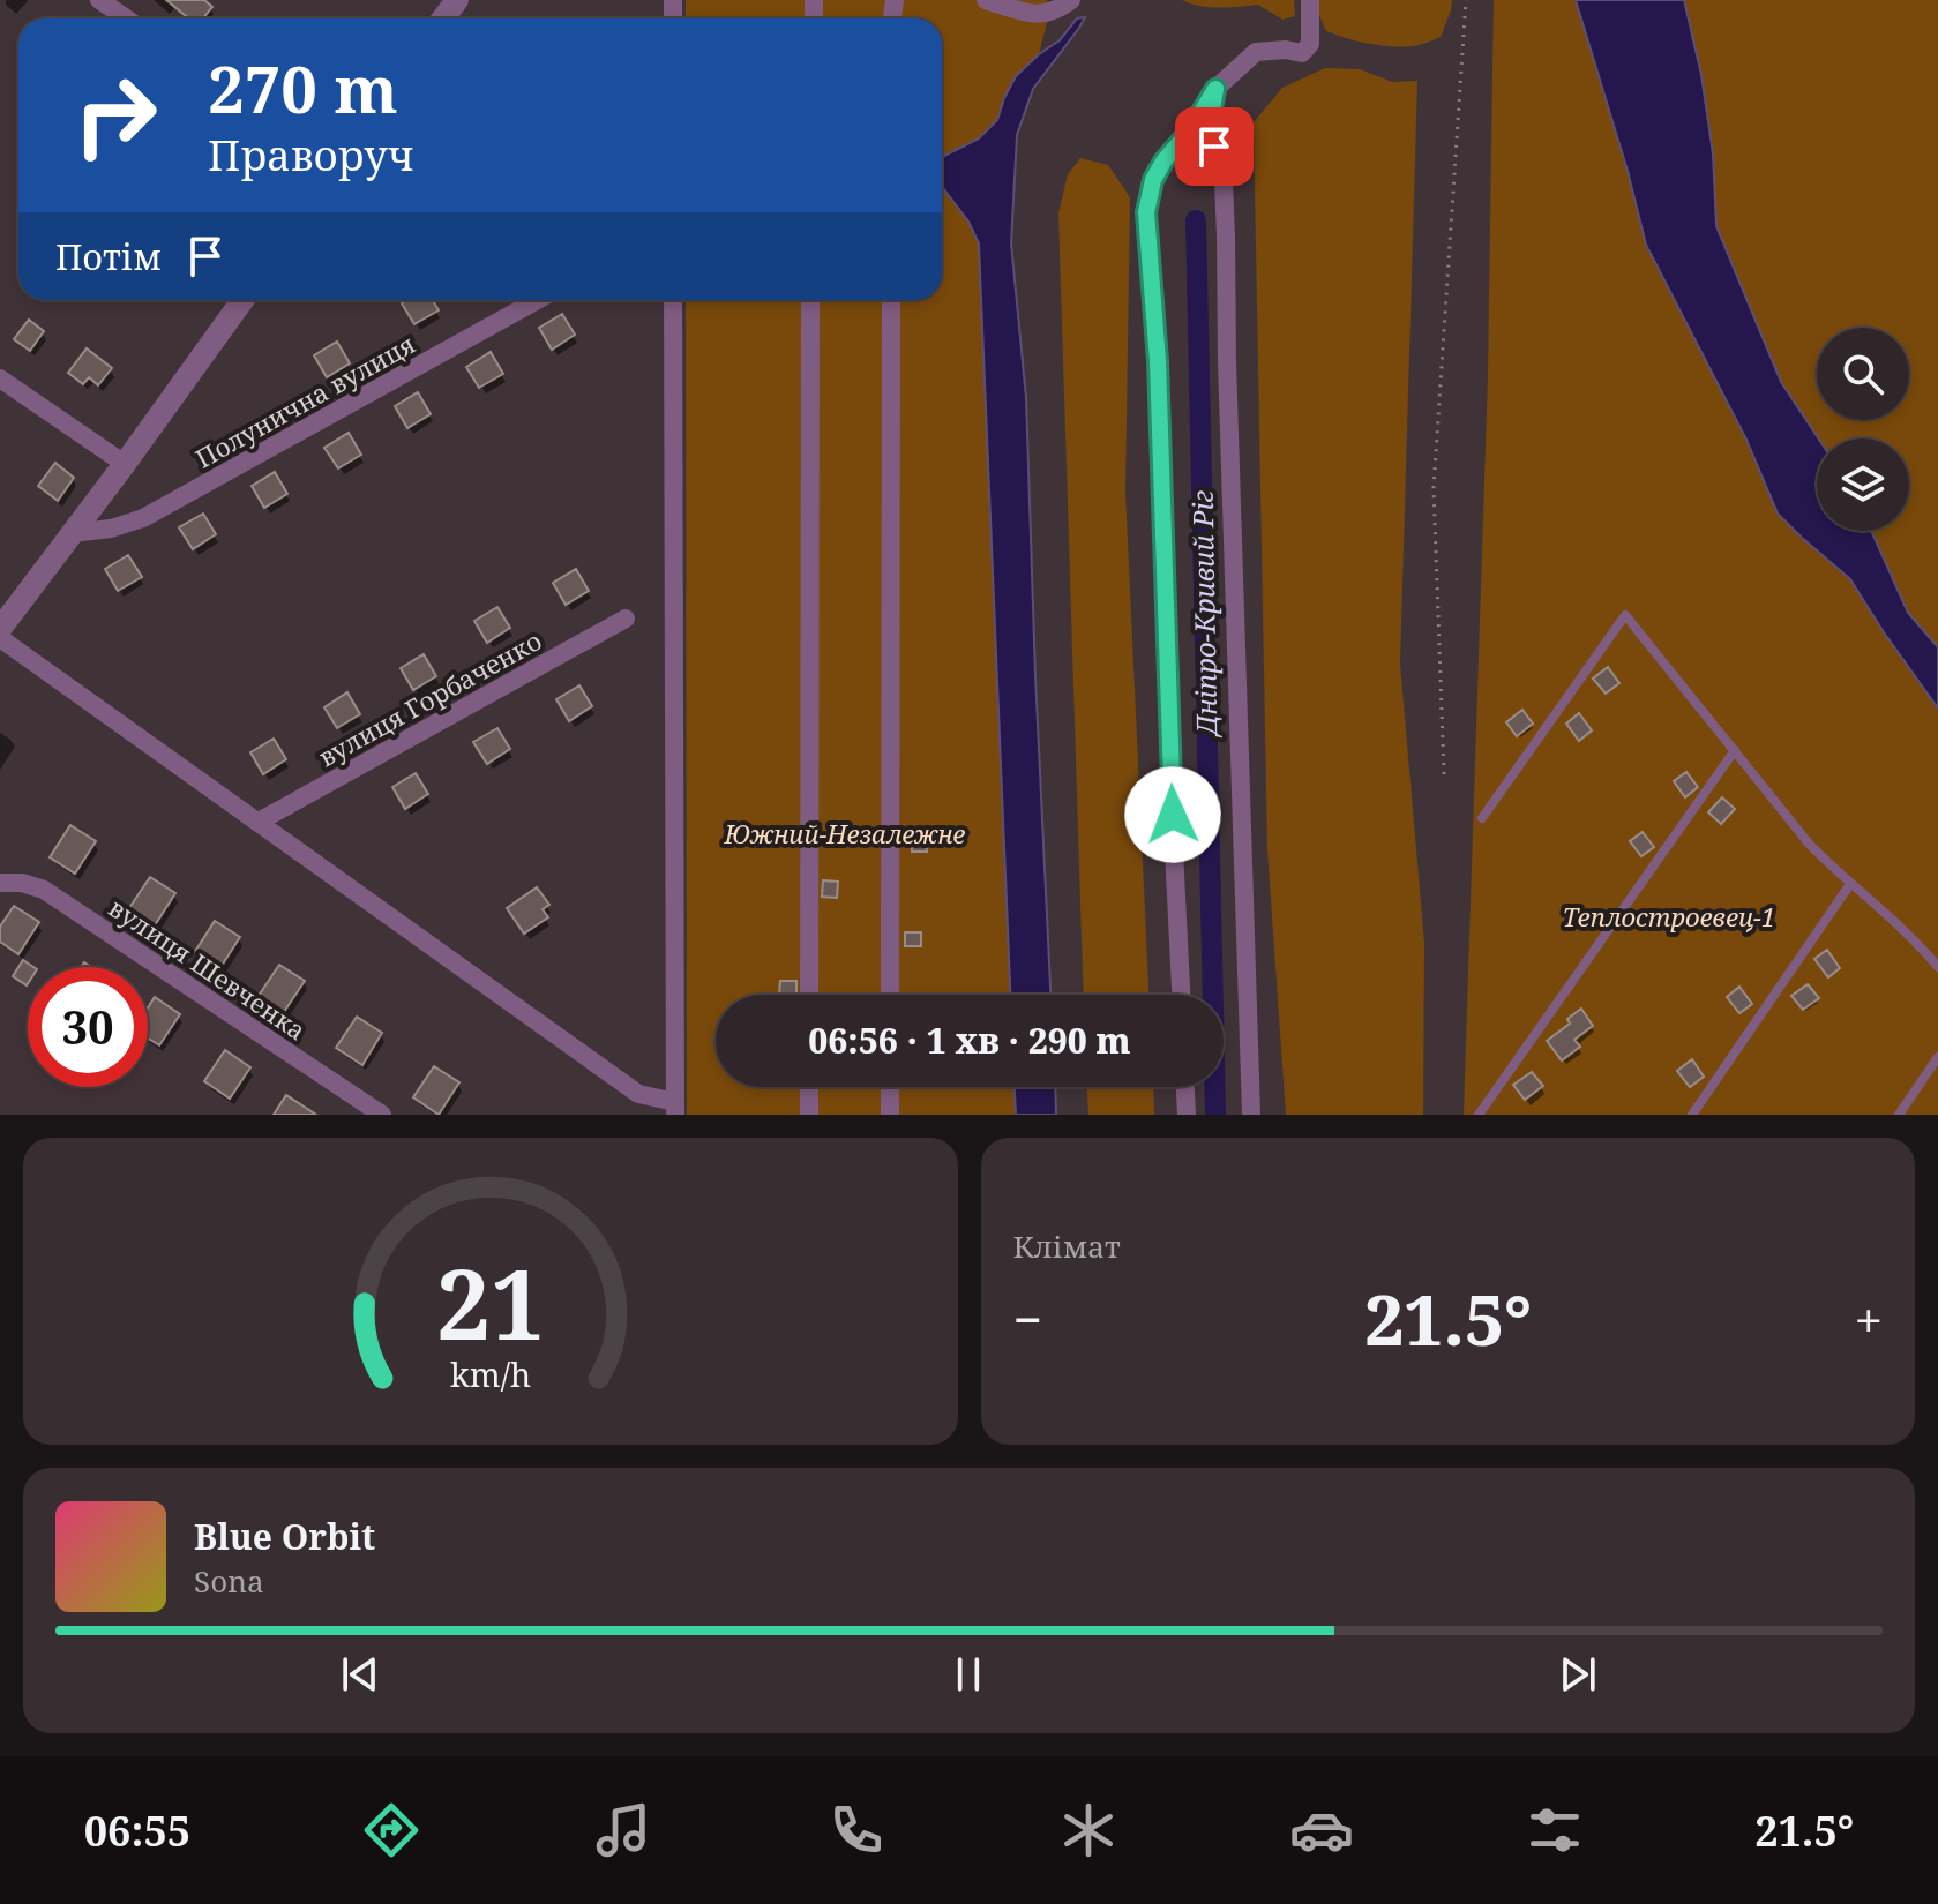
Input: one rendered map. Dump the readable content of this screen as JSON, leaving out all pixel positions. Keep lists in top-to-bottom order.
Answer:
{
  "streets": {
    "street": ["Полунична вулиця", "вулиця Горбаченко", "вулиця Шевченка"]
  },
  "water": ["Дніпро-Кривий Ріг"],
  "parks": ["Южний-Незалежне", "Теплостроевец-1"],
  "page": {
    "turn": ["270 m", "Праворуч"],
    "then": "Потім",
    "limit": "30",
    "trip": "06:56 · 1 хв · 290 m",
    "tile": "Клімат",
    "heat": ["−", "21.5°", "+"],
    "song": ["Blue Orbit", "Sona"],
    "tabs": ["06:55", "21.5°"],
    "gauge": ["21", "km/h"]
  }
}
